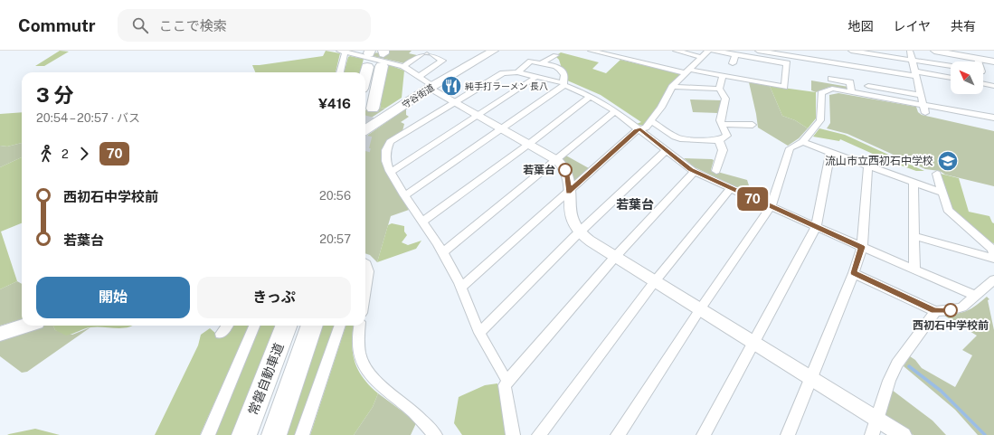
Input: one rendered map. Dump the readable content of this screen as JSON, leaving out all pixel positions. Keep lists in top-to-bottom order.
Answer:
{
  "streets": {
    "highway": ["常磐自動車道"],
    "main road": ["守谷街道"]
  },
  "districts": ["若葉台"],
  "places": {
    "restaurant": ["純手打ラーメン 長八"],
    "school or university": ["流山市立西初石中学校"],
    "other": ["若葉台", "西初石中学校前"]
  },
  "lines": ["bus line 70"],
  "north": "top left",
  "page": {
    "header": "Commutr",
    "search": "ここで検索",
    "nav": ["地図", "レイヤ", "共有"],
    "on_map": "70",
    "heading": ["3 分", "20:54 – 20:57 · バス", "¥416"],
    "legs": ["2", "70"],
    "list": [
      {
        "name": "西初石中学校前",
        "value": "20:56"
      },
      {
        "name": "若葉台",
        "value": "20:57"
      }
    ],
    "buttons": ["開始", "きっぷ"]
  }
}
